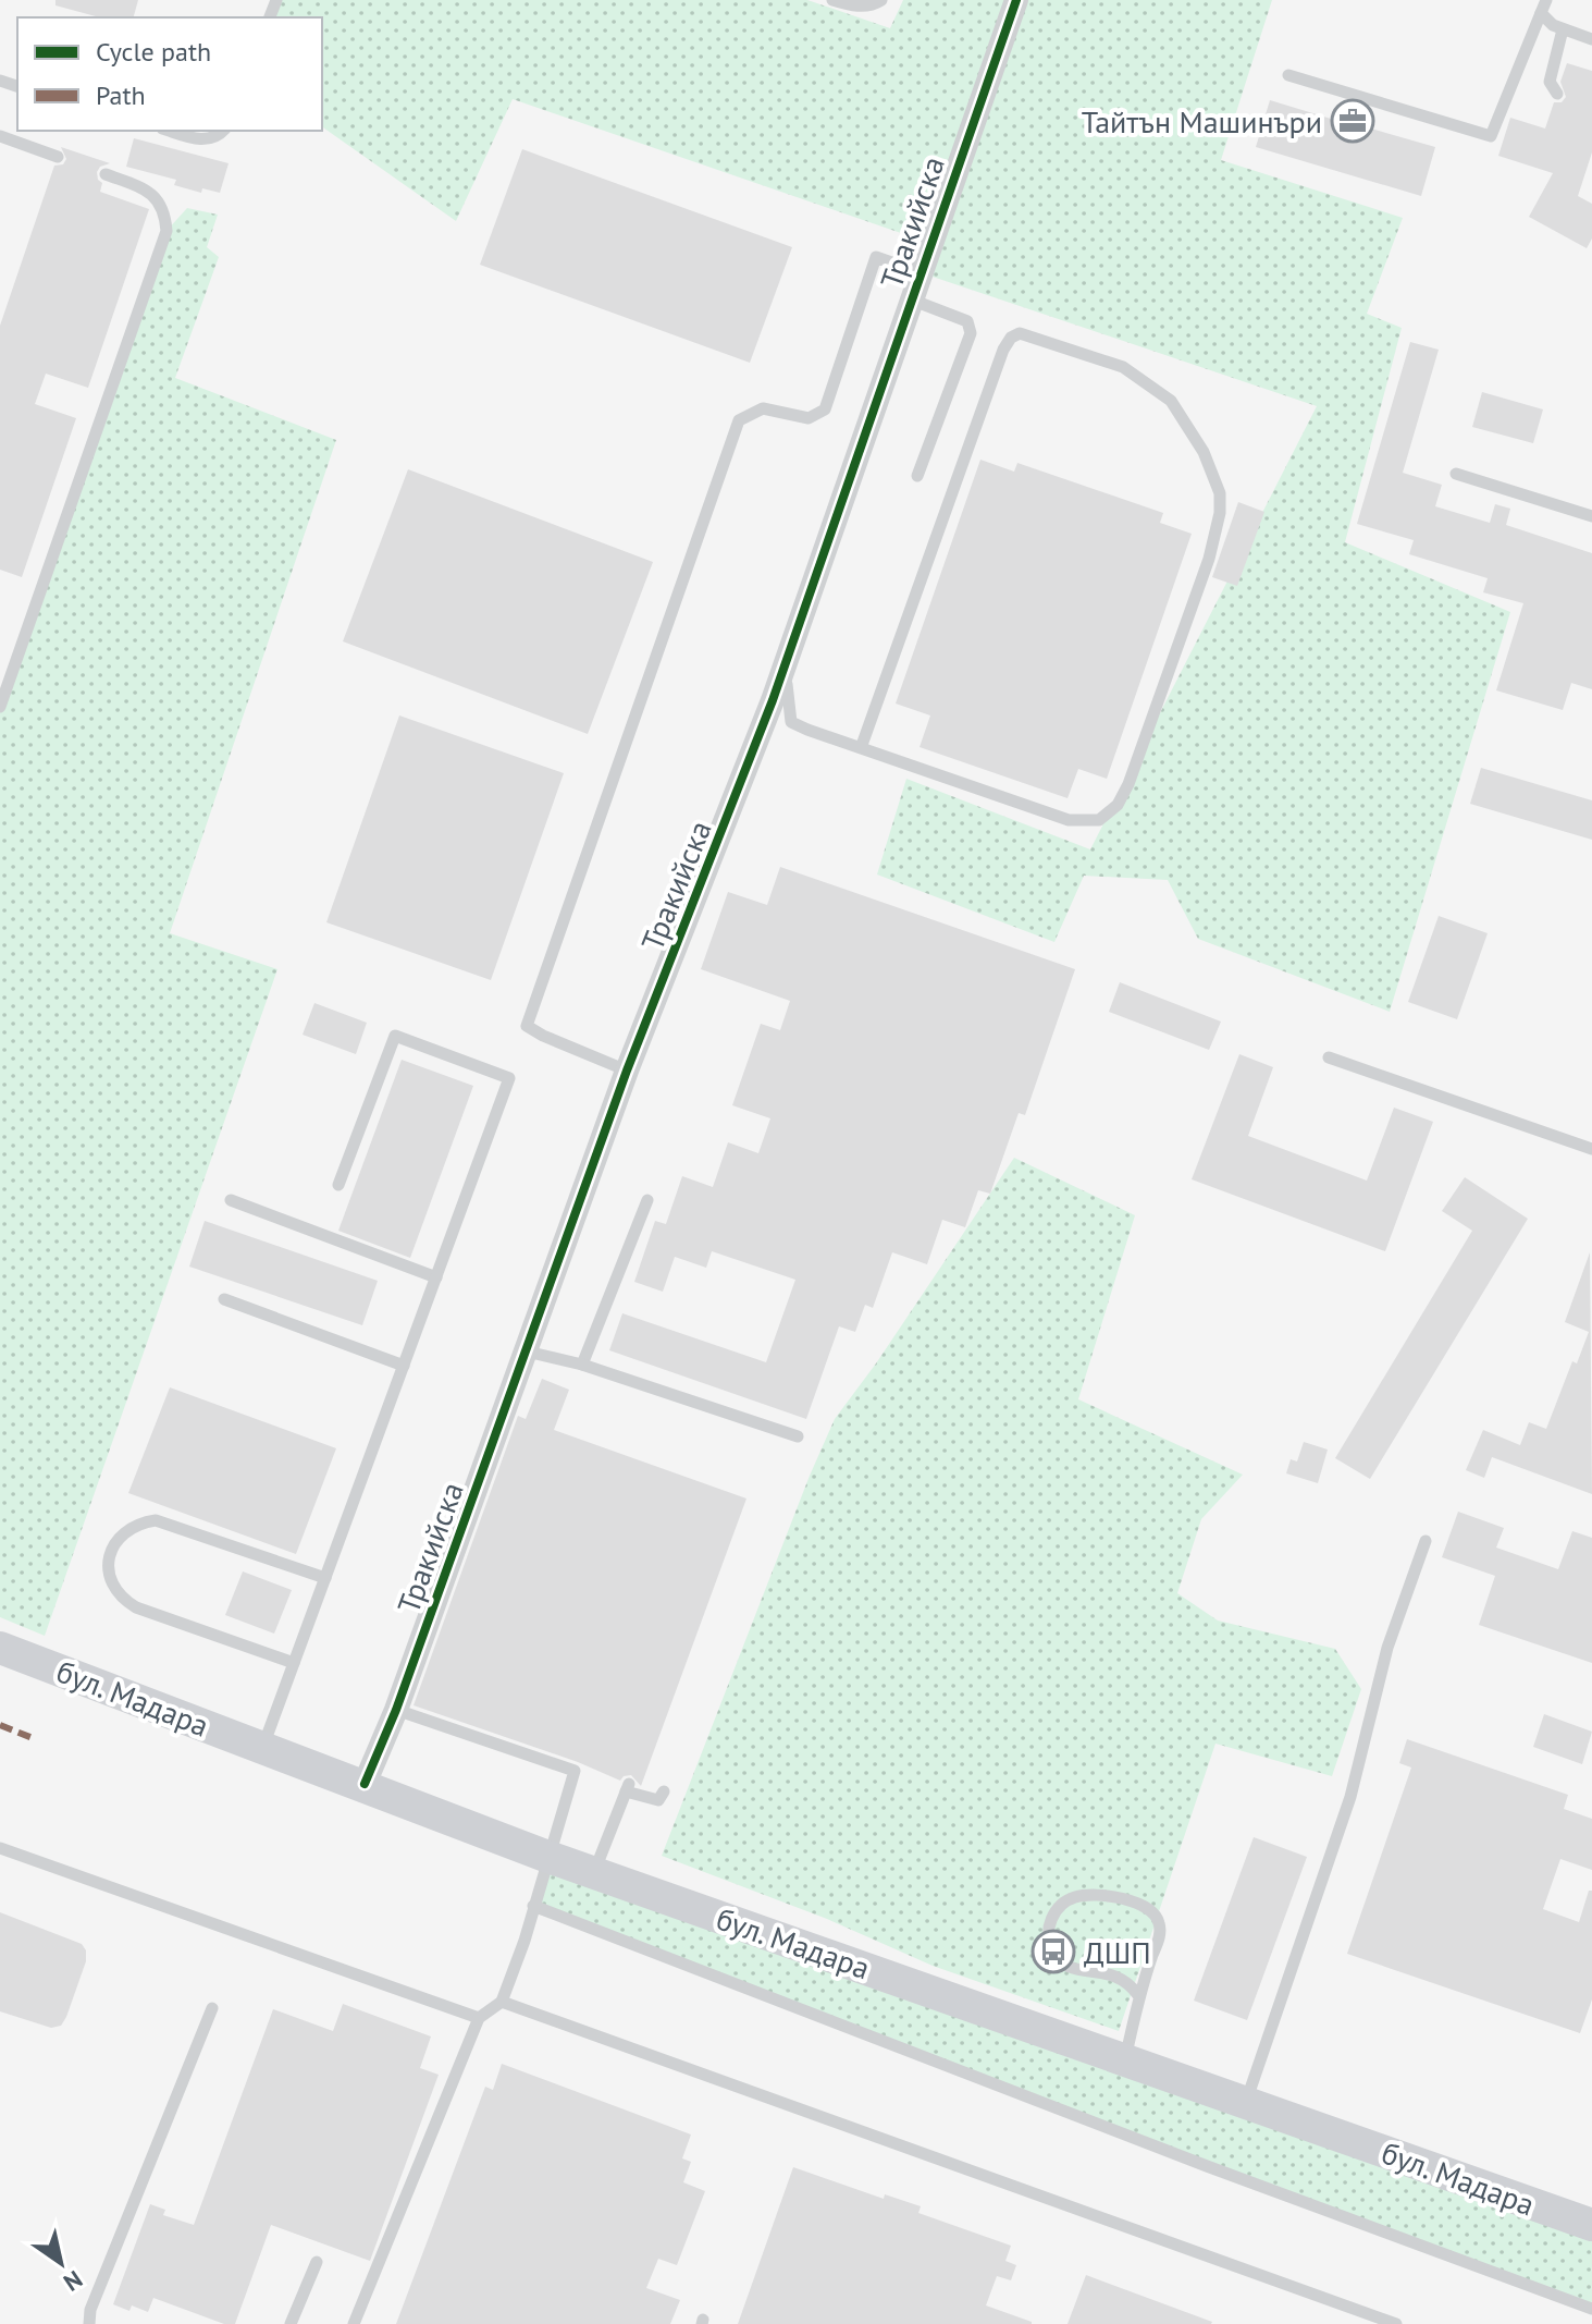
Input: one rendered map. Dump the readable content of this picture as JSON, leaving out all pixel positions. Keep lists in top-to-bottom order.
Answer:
{
  "streets": {
    "main road": ["бул. Мадара"],
    "street": ["Тракийска"]
  },
  "crossings": [
    ["Тракийска", "бул. Мадара"]
  ],
  "places": {
    "office": ["Тайтън Машинъри"],
    "bus stop": ["ДШП"]
  },
  "legend": ["Cycle path", "Path"],
  "north": "bottom right"
}
